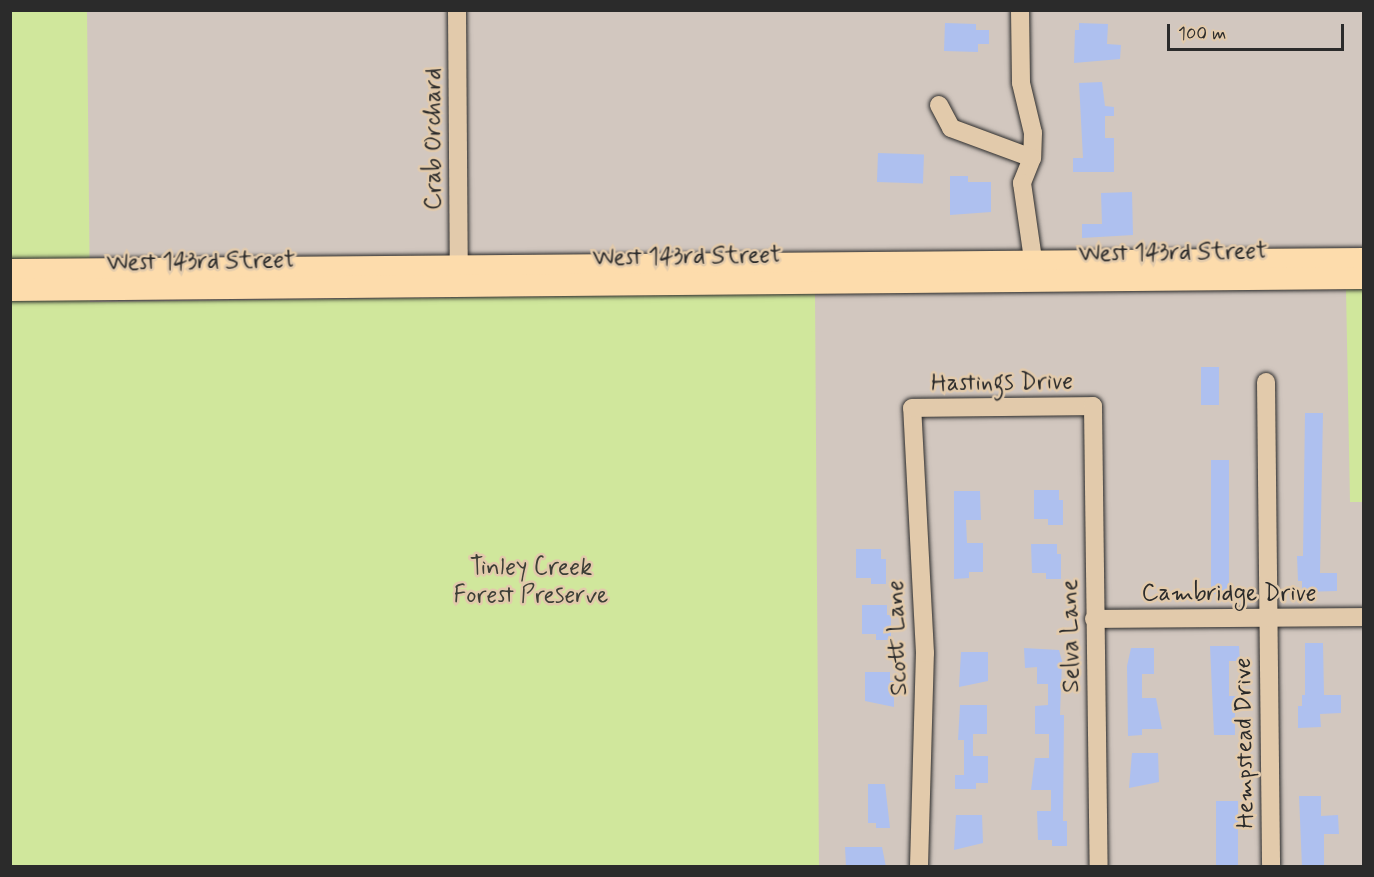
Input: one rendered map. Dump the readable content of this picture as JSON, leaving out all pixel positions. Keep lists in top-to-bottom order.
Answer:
{
  "streets": {
    "main road": ["West 143rd Street"],
    "street": [
      "Crab Orchard",
      "Hastings Drive",
      "Cambridge Drive",
      "Selva Lane",
      "Scott Lane",
      "Hempstead Drive"
    ]
  },
  "crossings": [
    ["Crab Orchard", "West 143rd Street"],
    ["Hastings Drive", "Selva Lane"],
    ["Hastings Drive", "Scott Lane"],
    ["Cambridge Drive", "Selva Lane"],
    ["Cambridge Drive", "Hempstead Drive"]
  ],
  "parks": ["Tinley Creek Forest Preserve"],
  "scale_bar": "100 m"
}
